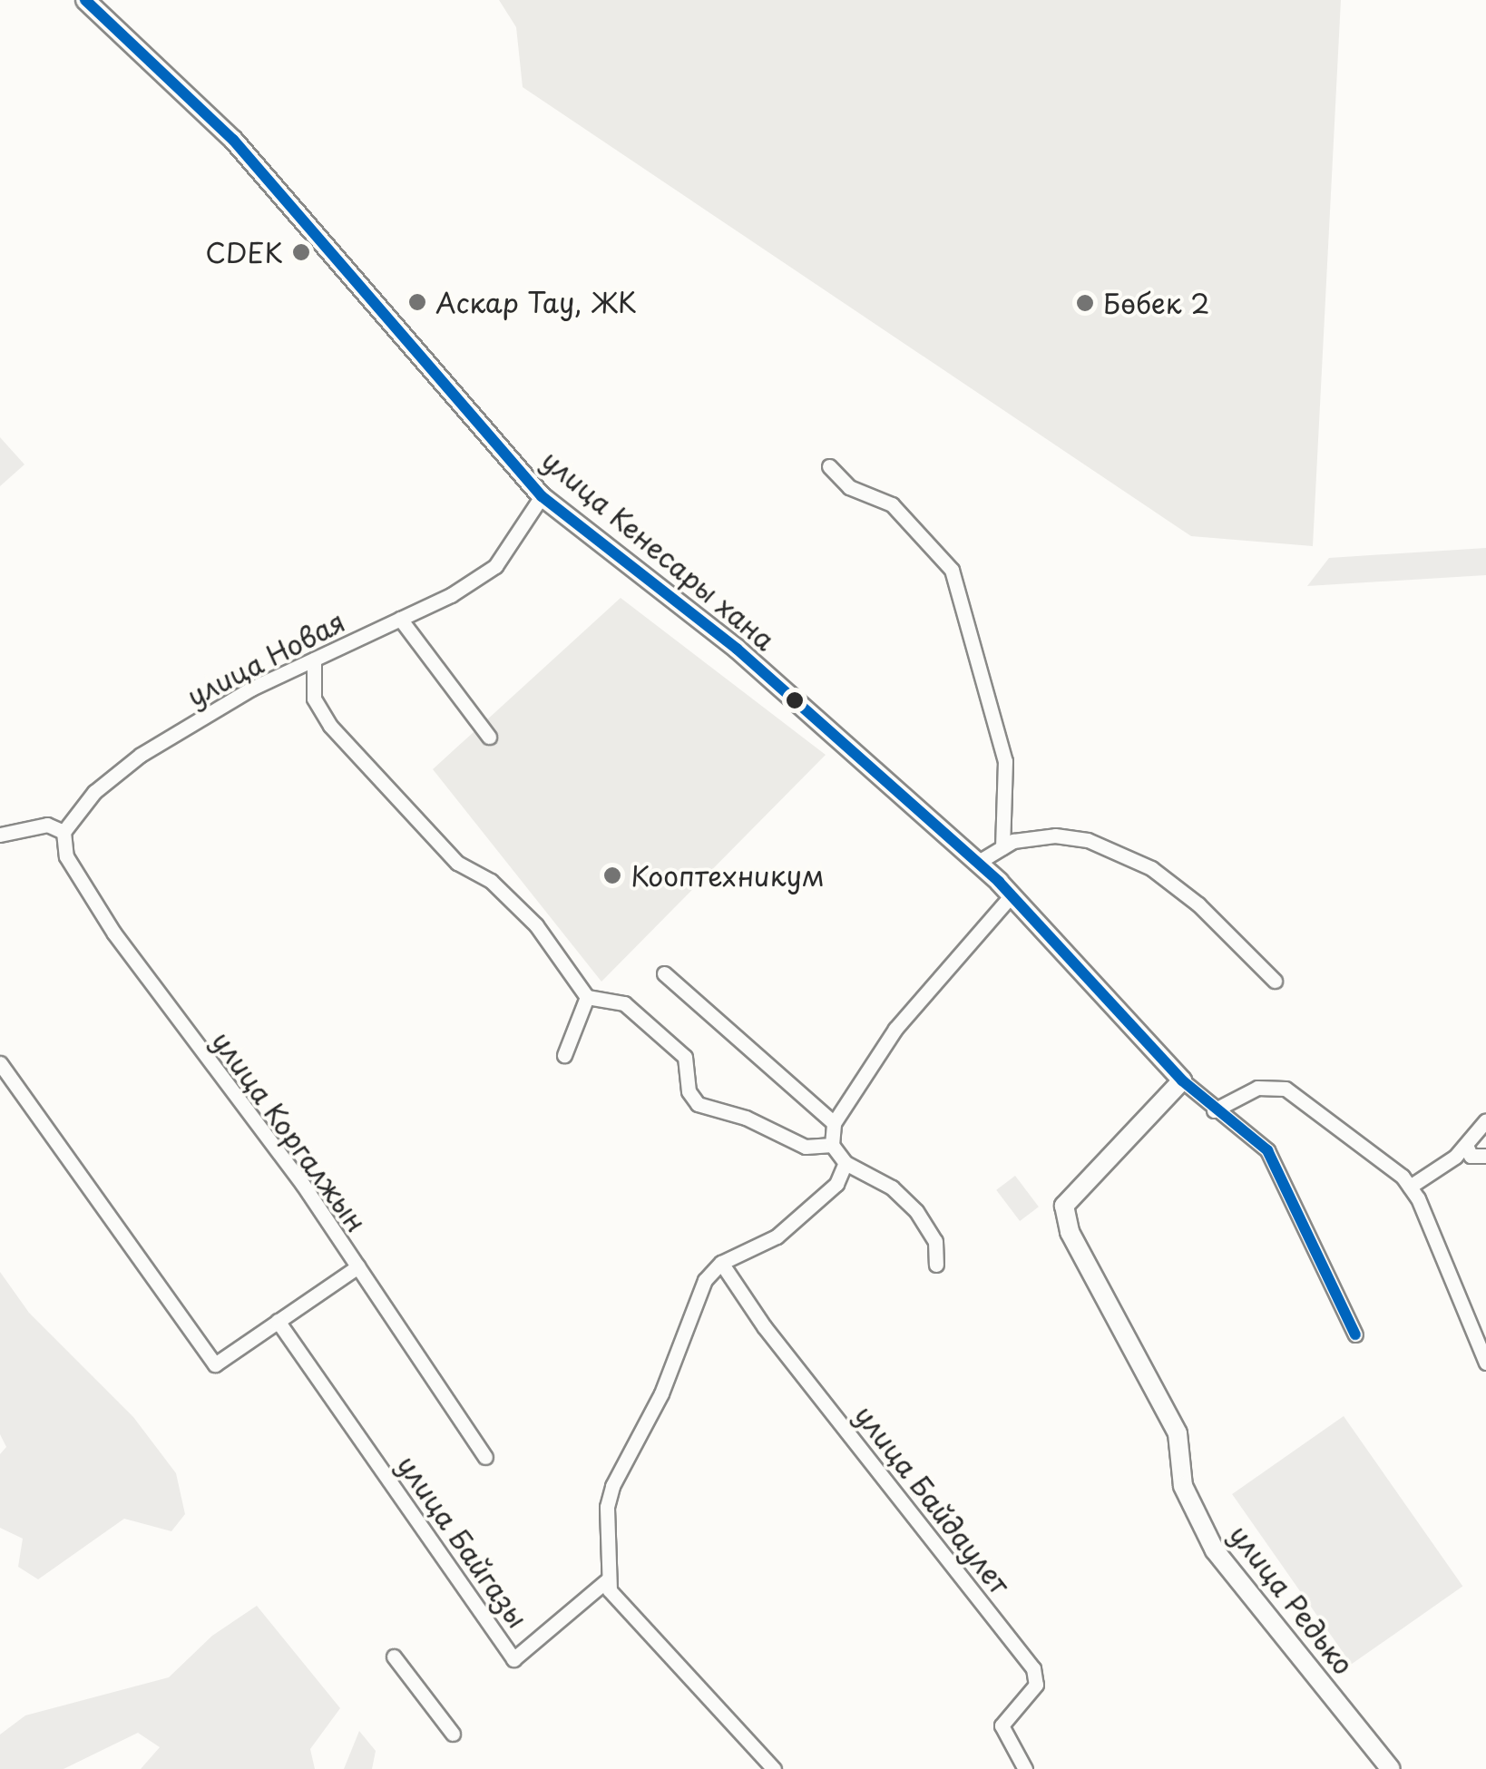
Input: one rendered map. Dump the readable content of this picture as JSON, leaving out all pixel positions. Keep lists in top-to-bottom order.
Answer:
{
  "streets": {
    "street": [
      "улица Кенесары хана",
      "улица Новая",
      "улица Коргалжын",
      "улица Байдаулет",
      "улица Байгазы",
      "улица Редько"
    ]
  },
  "crossings": [
    ["улица Кенесары хана", "улица Новая"],
    ["улица Кенесары хана", "улица Редько"],
    ["улица Новая", "улица Коргалжын"]
  ],
  "places": [
    "CDEK",
    "Аскар Тау, ЖК",
    "Бөбек 2",
    "Кооптехникум"
  ]
}
